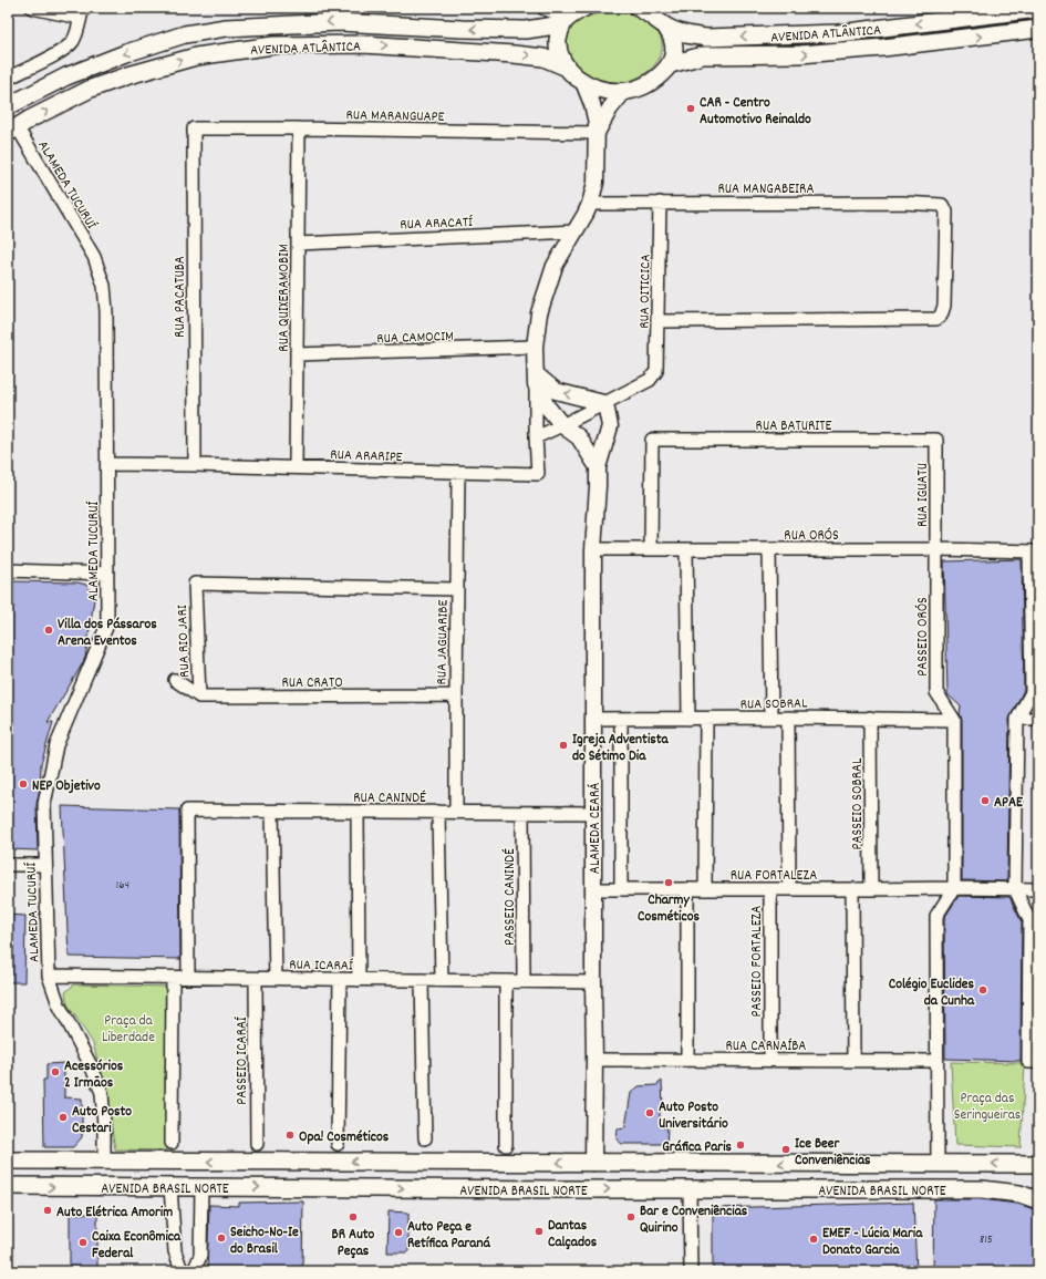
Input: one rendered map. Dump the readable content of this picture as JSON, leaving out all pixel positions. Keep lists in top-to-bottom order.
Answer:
{
  "streets": {
    "main road": ["AVENIDA ATLÂNTICA", "AVENIDA BRASIL NORTE"],
    "street": [
      "RUA MARANGUAPE",
      "ALAMEDA TUCURUÍ",
      "RUA MANGABEIRA",
      "RUA ARACATÍ",
      "RUA OITICICA",
      "RUA PACATUBA",
      "RUA QUIXERAMOBIM",
      "RUA CAMOCIM",
      "RUA BATURITE",
      "RUA ARARIPE",
      "RUA IGUATU",
      "RUA ORÓS",
      "PASSEIO ORÓS",
      "RUA RIO JARI",
      "RUA JAGUARIBE",
      "RUA CRATO",
      "RUA SOBRAL",
      "RUA CANINDÉ",
      "PASSEIO SOBRAL",
      "ALAMEDA CEARÁ",
      "RUA FORTALEZA",
      "PASSEIO CANINDÉ",
      "PASSEIO FORTALEZA",
      "RUA ICARAÍ",
      "RUA CARNAÍBA",
      "PASSEIO ICARAÍ"
    ]
  },
  "crossings": [
    ["AVENIDA ATLÂNTICA", "ALAMEDA TUCURUÍ"],
    ["RUA MARANGUAPE", "RUA PACATUBA"],
    ["RUA MARANGUAPE", "RUA QUIXERAMOBIM"],
    ["ALAMEDA TUCURUÍ", "RUA ARARIPE"],
    ["ALAMEDA TUCURUÍ", "RUA ICARAÍ"],
    ["ALAMEDA TUCURUÍ", "AVENIDA BRASIL NORTE"],
    ["RUA MANGABEIRA", "RUA OITICICA"],
    ["RUA ARACATÍ", "RUA QUIXERAMOBIM"],
    ["RUA PACATUBA", "RUA ARARIPE"],
    ["RUA QUIXERAMOBIM", "RUA CAMOCIM"],
    ["RUA QUIXERAMOBIM", "RUA ARARIPE"],
    ["RUA BATURITE", "RUA IGUATU"],
    ["RUA BATURITE", "RUA ORÓS"],
    ["RUA ARARIPE", "RUA JAGUARIBE"],
    ["RUA IGUATU", "RUA ORÓS"],
    ["RUA IGUATU", "PASSEIO ORÓS"],
    ["RUA ORÓS", "PASSEIO ORÓS"],
    ["RUA ORÓS", "ALAMEDA CEARÁ"],
    ["PASSEIO ORÓS", "RUA SOBRAL"],
    ["RUA RIO JARI", "RUA JAGUARIBE"],
    ["RUA RIO JARI", "RUA CRATO"],
    ["RUA JAGUARIBE", "RUA CRATO"],
    ["RUA JAGUARIBE", "RUA CANINDÉ"],
    ["RUA SOBRAL", "PASSEIO SOBRAL"],
    ["RUA SOBRAL", "ALAMEDA CEARÁ"],
    ["RUA CANINDÉ", "ALAMEDA CEARÁ"],
    ["RUA CANINDÉ", "PASSEIO CANINDÉ"],
    ["RUA CANINDÉ", "RUA ICARAÍ"],
    ["PASSEIO SOBRAL", "RUA FORTALEZA"],
    ["ALAMEDA CEARÁ", "RUA FORTALEZA"],
    ["ALAMEDA CEARÁ", "RUA ICARAÍ"],
    ["ALAMEDA CEARÁ", "RUA CARNAÍBA"],
    ["ALAMEDA CEARÁ", "AVENIDA BRASIL NORTE"],
    ["RUA FORTALEZA", "PASSEIO FORTALEZA"],
    ["PASSEIO CANINDÉ", "RUA ICARAÍ"],
    ["PASSEIO FORTALEZA", "RUA CARNAÍBA"],
    ["RUA ICARAÍ", "PASSEIO ICARAÍ"]
  ],
  "parks": ["Praça da Liberdade", "Praça das Seringueiras"],
  "places": [
    "CAR - Centro Automotivo Reinaldo",
    "Villa dos Pássaros Arena Eventos",
    "Igreja Adventista do Sétimo Dia",
    "NEP Objetivo",
    "APAE",
    "Charmy Cosméticos",
    "Colégio Euclides da Cunha",
    "Acessórios 2 Irmãos",
    "Auto Posto Universitário",
    "Auto Posto Cestari",
    "Opa! Cosméticos",
    "Gráfica Paris",
    "Ice Beer Conveniências",
    "Auto Elétrica Amorim",
    "BR Auto Peças",
    "Bar e Conveniências Quirino",
    "Dantas Calçados",
    "Auto Peça e Retífica Paraná",
    "Seicho-No-Ie do Brasil",
    "EMEF - Lúcia Maria Donato Garcia",
    "Caixa Econômica Federal"
  ],
  "house_numbers": ["164", "815"]
}
